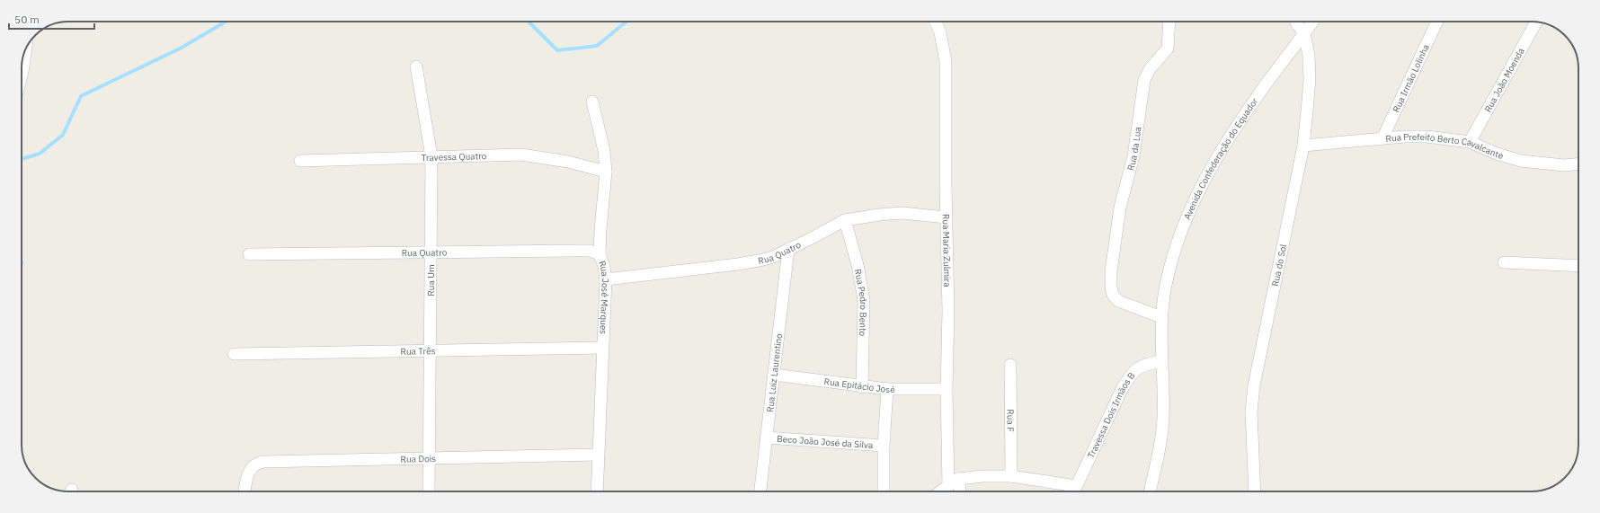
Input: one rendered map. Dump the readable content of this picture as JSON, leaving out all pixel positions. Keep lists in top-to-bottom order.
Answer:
{
  "streets": {
    "street": [
      "Rua Irmão Lolinha",
      "Rua João Moenda",
      "Rua Prefeito Berto Cavalcante",
      "Rua da Lua",
      "Travessa Quatro",
      "Avenida Confederação do Equador",
      "Rua Maria Zulmira",
      "Rua Quatro",
      "Rua do Sol",
      "Rua Um",
      "Rua José Marques",
      "Rua Pedro Bento",
      "Rua Três",
      "Rua Luiz Laurentino",
      "Rua Epitácio José",
      "Travessa Dois Irmãos B",
      "Rua F",
      "Beco João José da Silva",
      "Rua Dois"
    ]
  },
  "crossings": [
    ["Rua Irmão Lolinha", "Rua Prefeito Berto Cavalcante"],
    ["Rua João Moenda", "Rua Prefeito Berto Cavalcante"],
    ["Rua Prefeito Berto Cavalcante", "Rua do Sol"],
    ["Rua da Lua", "Avenida Confederação do Equador"],
    ["Travessa Quatro", "Rua Um"],
    ["Travessa Quatro", "Rua José Marques"],
    ["Avenida Confederação do Equador", "Rua do Sol"],
    ["Avenida Confederação do Equador", "Travessa Dois Irmãos B"],
    ["Rua Maria Zulmira", "Rua Quatro"],
    ["Rua Maria Zulmira", "Rua Epitácio José"],
    ["Rua Quatro", "Rua Um"],
    ["Rua Quatro", "Rua José Marques"],
    ["Rua Quatro", "Rua Pedro Bento"],
    ["Rua Quatro", "Rua Luiz Laurentino"],
    ["Rua Um", "Rua Três"],
    ["Rua Um", "Rua Dois"],
    ["Rua José Marques", "Rua Três"],
    ["Rua José Marques", "Rua Dois"],
    ["Rua Pedro Bento", "Rua Epitácio José"],
    ["Rua Luiz Laurentino", "Rua Epitácio José"],
    ["Rua Luiz Laurentino", "Beco João José da Silva"]
  ],
  "scale_bar": "50 m"
}
